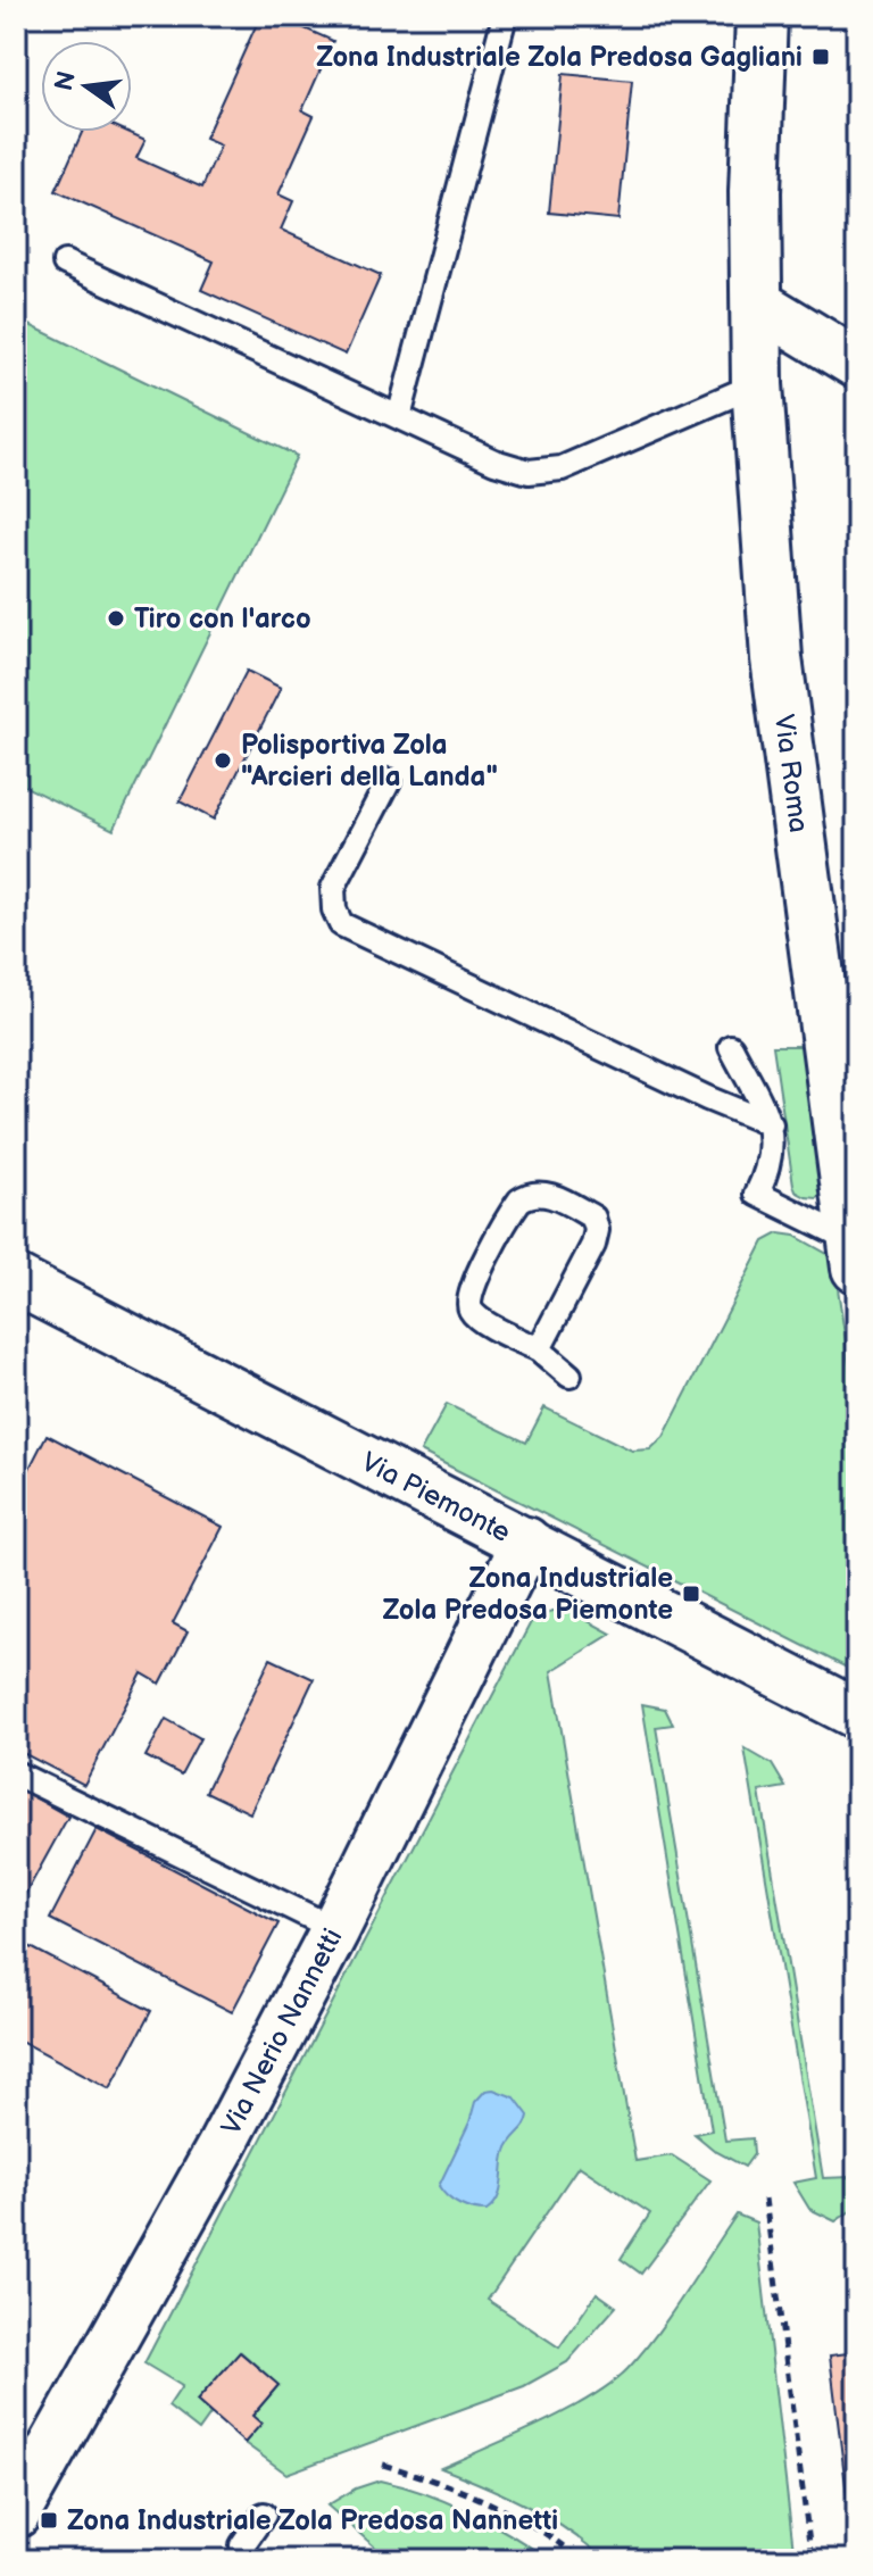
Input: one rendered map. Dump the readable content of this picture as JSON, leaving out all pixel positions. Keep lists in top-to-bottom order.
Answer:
{
  "streets": {
    "street": ["Via Roma", "Via Piemonte", "Via Nerio Nannetti"]
  },
  "crossings": [
    ["Via Piemonte", "Via Nerio Nannetti"]
  ],
  "places": {
    "transit": ["Zona Industriale Zola Predosa Gagliani", "Zona Industriale Zola Predosa Piemonte", "Zona Industriale Zola Predosa Nannetti"],
    "other": ["Tiro con l'arco", "Polisportiva Zola \"Arcieri della Landa\""]
  },
  "north": "left"
}
